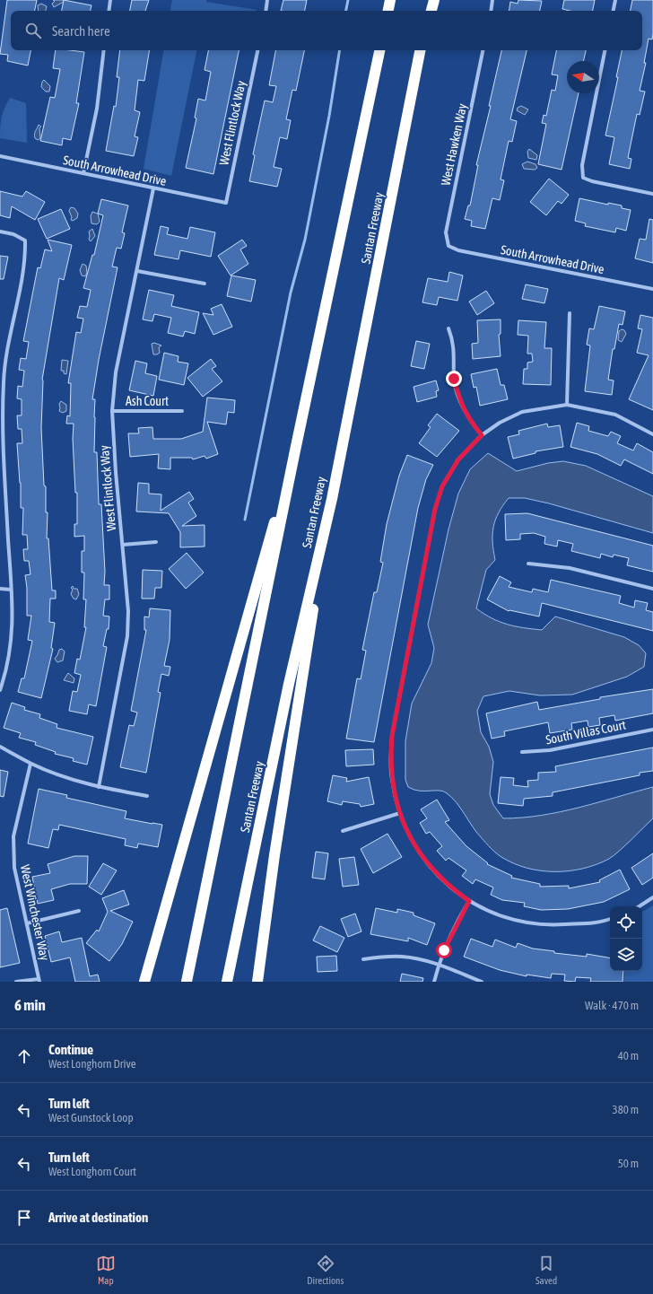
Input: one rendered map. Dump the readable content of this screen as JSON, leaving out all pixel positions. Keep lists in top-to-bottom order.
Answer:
{
  "streets": {
    "highway": ["Santan Freeway"],
    "street": [
      "West Flintlock Way",
      "West Hawken Way",
      "South Arrowhead Drive",
      "Ash Court",
      "South Villas Court",
      "West Winchester Way"
    ]
  },
  "crossings": [
    ["West Flintlock Way", "South Arrowhead Drive"],
    ["West Flintlock Way", "Ash Court"],
    ["West Hawken Way", "South Arrowhead Drive"]
  ],
  "north": "left",
  "page": {
    "search": "Search here",
    "heading": ["6 min", "Walk · 470 m"],
    "list": [
      ["Continue", "West Longhorn Drive", "40 m"],
      ["Turn left", "West Gunstock Loop", "380 m"],
      ["Turn left", "West Longhorn Court", "50 m"],
      "Arrive at destination"
    ],
    "nav": ["Map", "Directions", "Saved"]
  }
}
